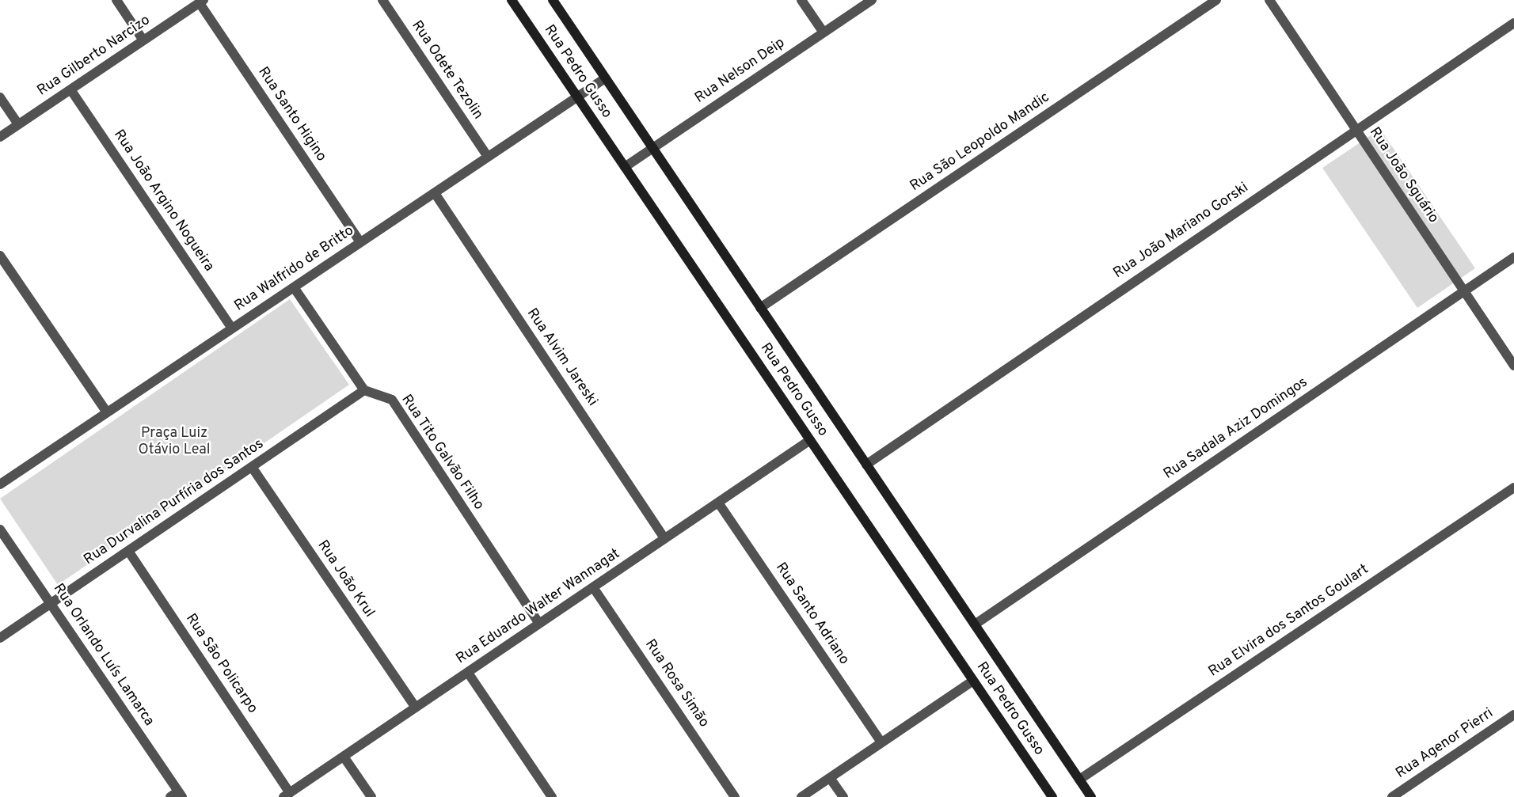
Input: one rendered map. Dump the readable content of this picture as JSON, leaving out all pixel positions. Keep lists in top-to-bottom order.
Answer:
{
  "streets": {
    "main road": ["Rua Pedro Gusso"],
    "street": [
      "Rua Gilberto Narcizo",
      "Rua Odete Tezolin",
      "Rua Nelson Deip",
      "Rua Santo Higino",
      "Rua São Leopoldo Mandic",
      "Rua João Sguário",
      "Rua João Argino Nogueira",
      "Rua João Mariano Gorski",
      "Rua Walfrido de Britto",
      "Rua Alvim Jareski",
      "Rua Sadala Aziz Domingos",
      "Rua Tito Galvão Filho",
      "Rua Durvalina Purfíria dos Santos",
      "Rua João Krul",
      "Rua Eduardo Walter Wannagat",
      "Rua Santo Adriano",
      "Rua Elvira dos Santos Goulart",
      "Rua Orlando Luís Lamarca",
      "Rua São Policarpo",
      "Rua Rosa Simão",
      "Rua Agenor Pierri"
    ]
  },
  "crossings": [
    ["Rua Gilberto Narcizo", "Rua Santo Higino"],
    ["Rua Gilberto Narcizo", "Rua João Argino Nogueira"],
    ["Rua Odete Tezolin", "Rua Walfrido de Britto"],
    ["Rua Nelson Deip", "Rua Pedro Gusso"],
    ["Rua Pedro Gusso", "Rua São Leopoldo Mandic"],
    ["Rua Pedro Gusso", "Rua João Mariano Gorski"],
    ["Rua Pedro Gusso", "Rua Walfrido de Britto"],
    ["Rua Pedro Gusso", "Rua Sadala Aziz Domingos"],
    ["Rua Pedro Gusso", "Rua Eduardo Walter Wannagat"],
    ["Rua Pedro Gusso", "Rua Elvira dos Santos Goulart"],
    ["Rua Santo Higino", "Rua Walfrido de Britto"],
    ["Rua João Sguário", "Rua João Mariano Gorski"],
    ["Rua João Sguário", "Rua Sadala Aziz Domingos"],
    ["Rua João Argino Nogueira", "Rua Walfrido de Britto"],
    ["Rua Walfrido de Britto", "Rua Alvim Jareski"],
    ["Rua Alvim Jareski", "Rua Eduardo Walter Wannagat"],
    ["Rua Tito Galvão Filho", "Rua Durvalina Purfíria dos Santos"],
    ["Rua Tito Galvão Filho", "Rua Eduardo Walter Wannagat"],
    ["Rua Durvalina Purfíria dos Santos", "Rua João Krul"],
    ["Rua Durvalina Purfíria dos Santos", "Rua Orlando Luís Lamarca"],
    ["Rua Durvalina Purfíria dos Santos", "Rua São Policarpo"],
    ["Rua João Krul", "Rua Eduardo Walter Wannagat"],
    ["Rua Eduardo Walter Wannagat", "Rua Santo Adriano"],
    ["Rua Eduardo Walter Wannagat", "Rua São Policarpo"],
    ["Rua Eduardo Walter Wannagat", "Rua Rosa Simão"]
  ],
  "parks": ["Praça Luiz Otávio Leal"]
}
